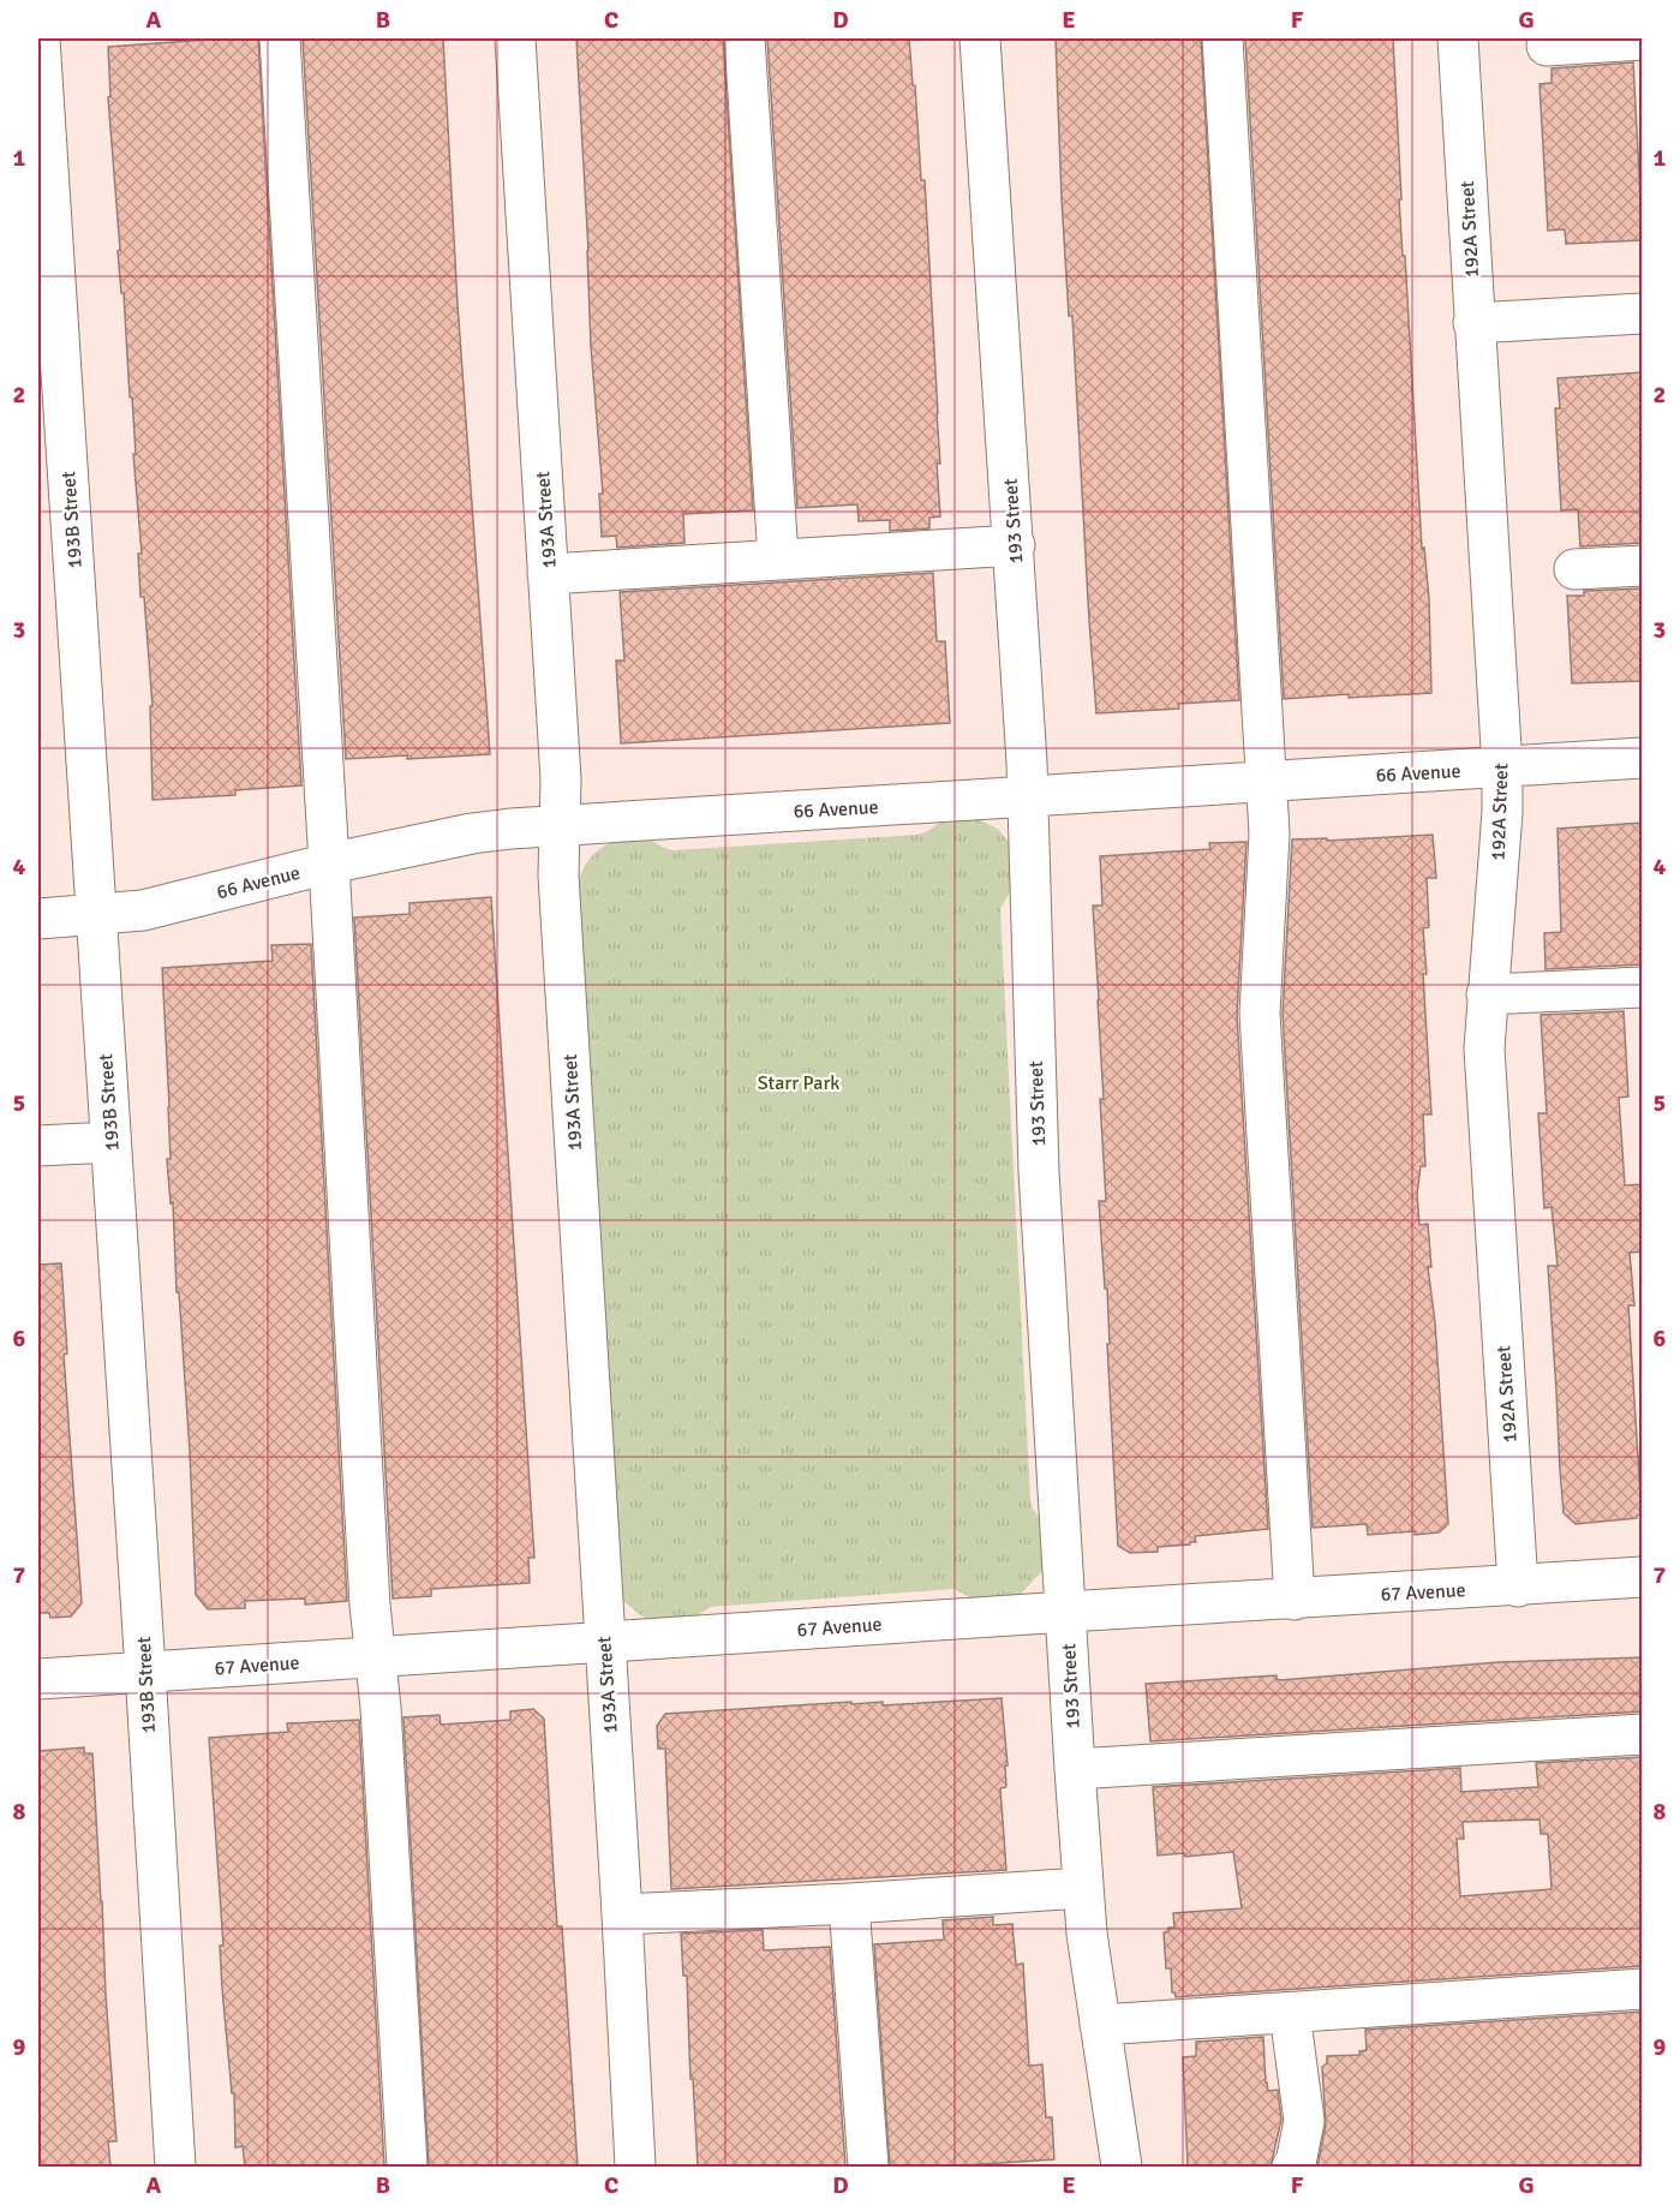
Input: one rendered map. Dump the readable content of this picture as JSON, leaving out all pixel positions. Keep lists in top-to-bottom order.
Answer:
{
  "streets": {
    "street": [
      "192A Street",
      "193B Street",
      "193A Street",
      "193 Street",
      "66 Avenue",
      "67 Avenue"
    ]
  },
  "crossings": [
    ["192A Street", "66 Avenue"],
    ["192A Street", "67 Avenue"],
    ["193B Street", "66 Avenue"],
    ["193B Street", "67 Avenue"],
    ["193A Street", "66 Avenue"],
    ["193A Street", "67 Avenue"],
    ["193 Street", "66 Avenue"],
    ["193 Street", "67 Avenue"]
  ],
  "parks": ["Starr Park"],
  "grid": {
    "columns": [
      "A",
      "B",
      "C",
      "D",
      "E",
      "F",
      "G"
    ],
    "rows": [
      "1",
      "2",
      "3",
      "4",
      "5",
      "6",
      "7",
      "8",
      "9"
    ]
  }
}
